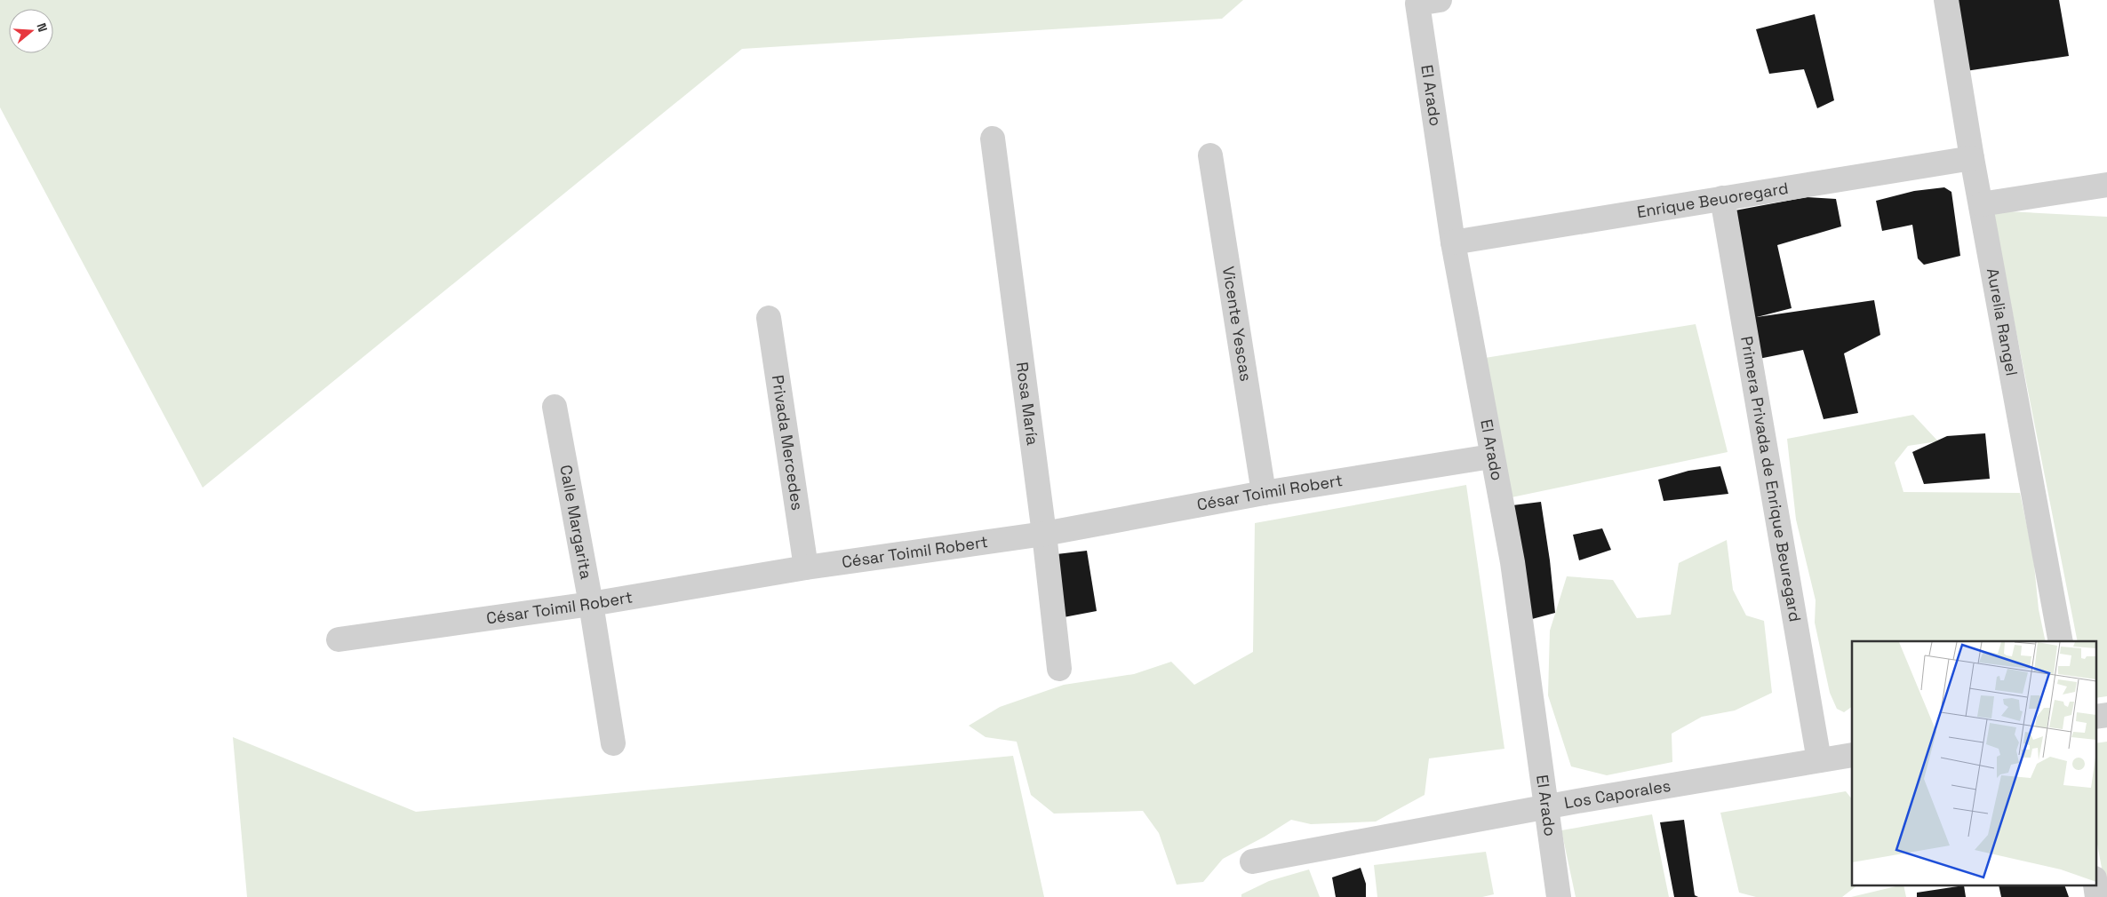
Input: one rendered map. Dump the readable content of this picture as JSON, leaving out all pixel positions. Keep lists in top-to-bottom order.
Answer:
{
  "streets": {
    "street": [
      "El Arado",
      "Enrique Beuoregard",
      "Aurelia Rangel",
      "Vicente Yescas",
      "Rosa María",
      "Privada Mercedes",
      "Primera Privada de Enrique Beuregard",
      "César Toimil Robert",
      "Calle Margarita",
      "Los Caporales"
    ]
  },
  "crossings": [
    ["El Arado", "Enrique Beuoregard"],
    ["El Arado", "César Toimil Robert"],
    ["El Arado", "Los Caporales"],
    ["Enrique Beuoregard", "Aurelia Rangel"],
    ["Enrique Beuoregard", "Primera Privada de Enrique Beuregard"],
    ["Vicente Yescas", "César Toimil Robert"],
    ["Rosa María", "César Toimil Robert"],
    ["Privada Mercedes", "César Toimil Robert"],
    ["Primera Privada de Enrique Beuregard", "Los Caporales"],
    ["César Toimil Robert", "Calle Margarita"]
  ],
  "north": "right"
}
